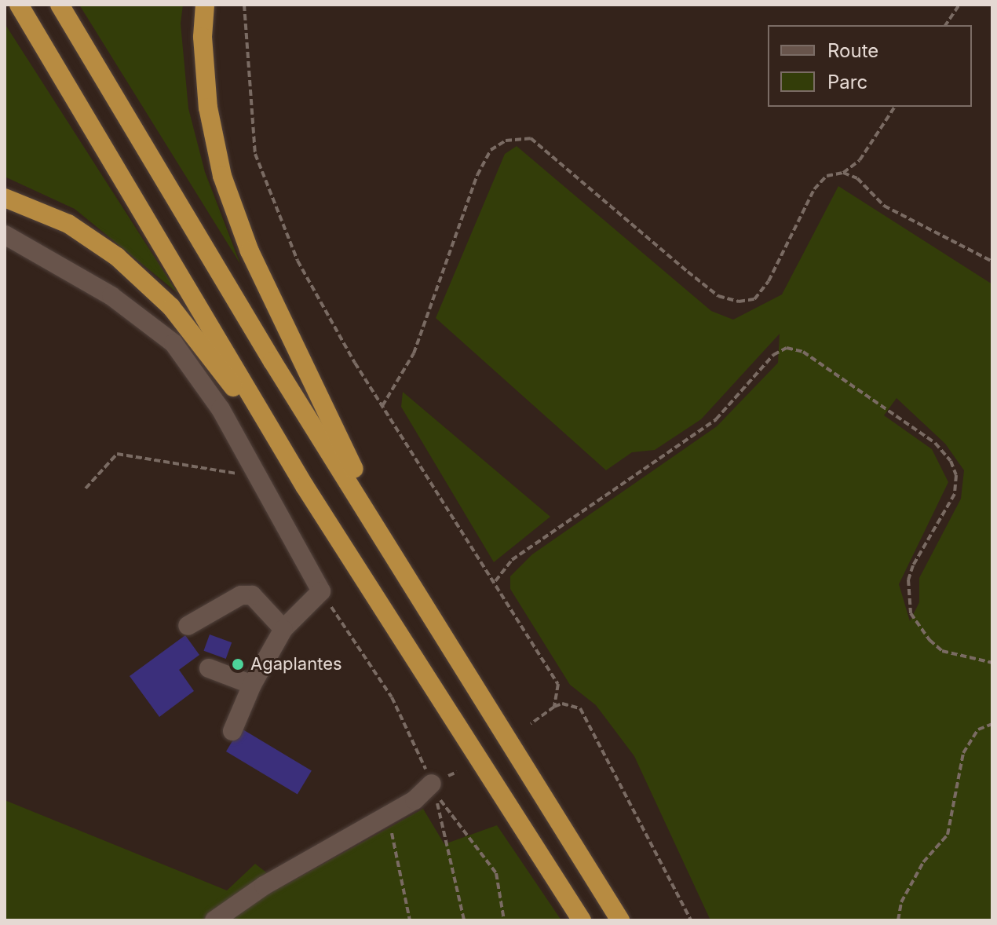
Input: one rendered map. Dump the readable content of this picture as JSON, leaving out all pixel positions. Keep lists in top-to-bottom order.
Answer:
{
  "places": ["Agaplantes"],
  "legend": ["Route", "Parc"]
}
